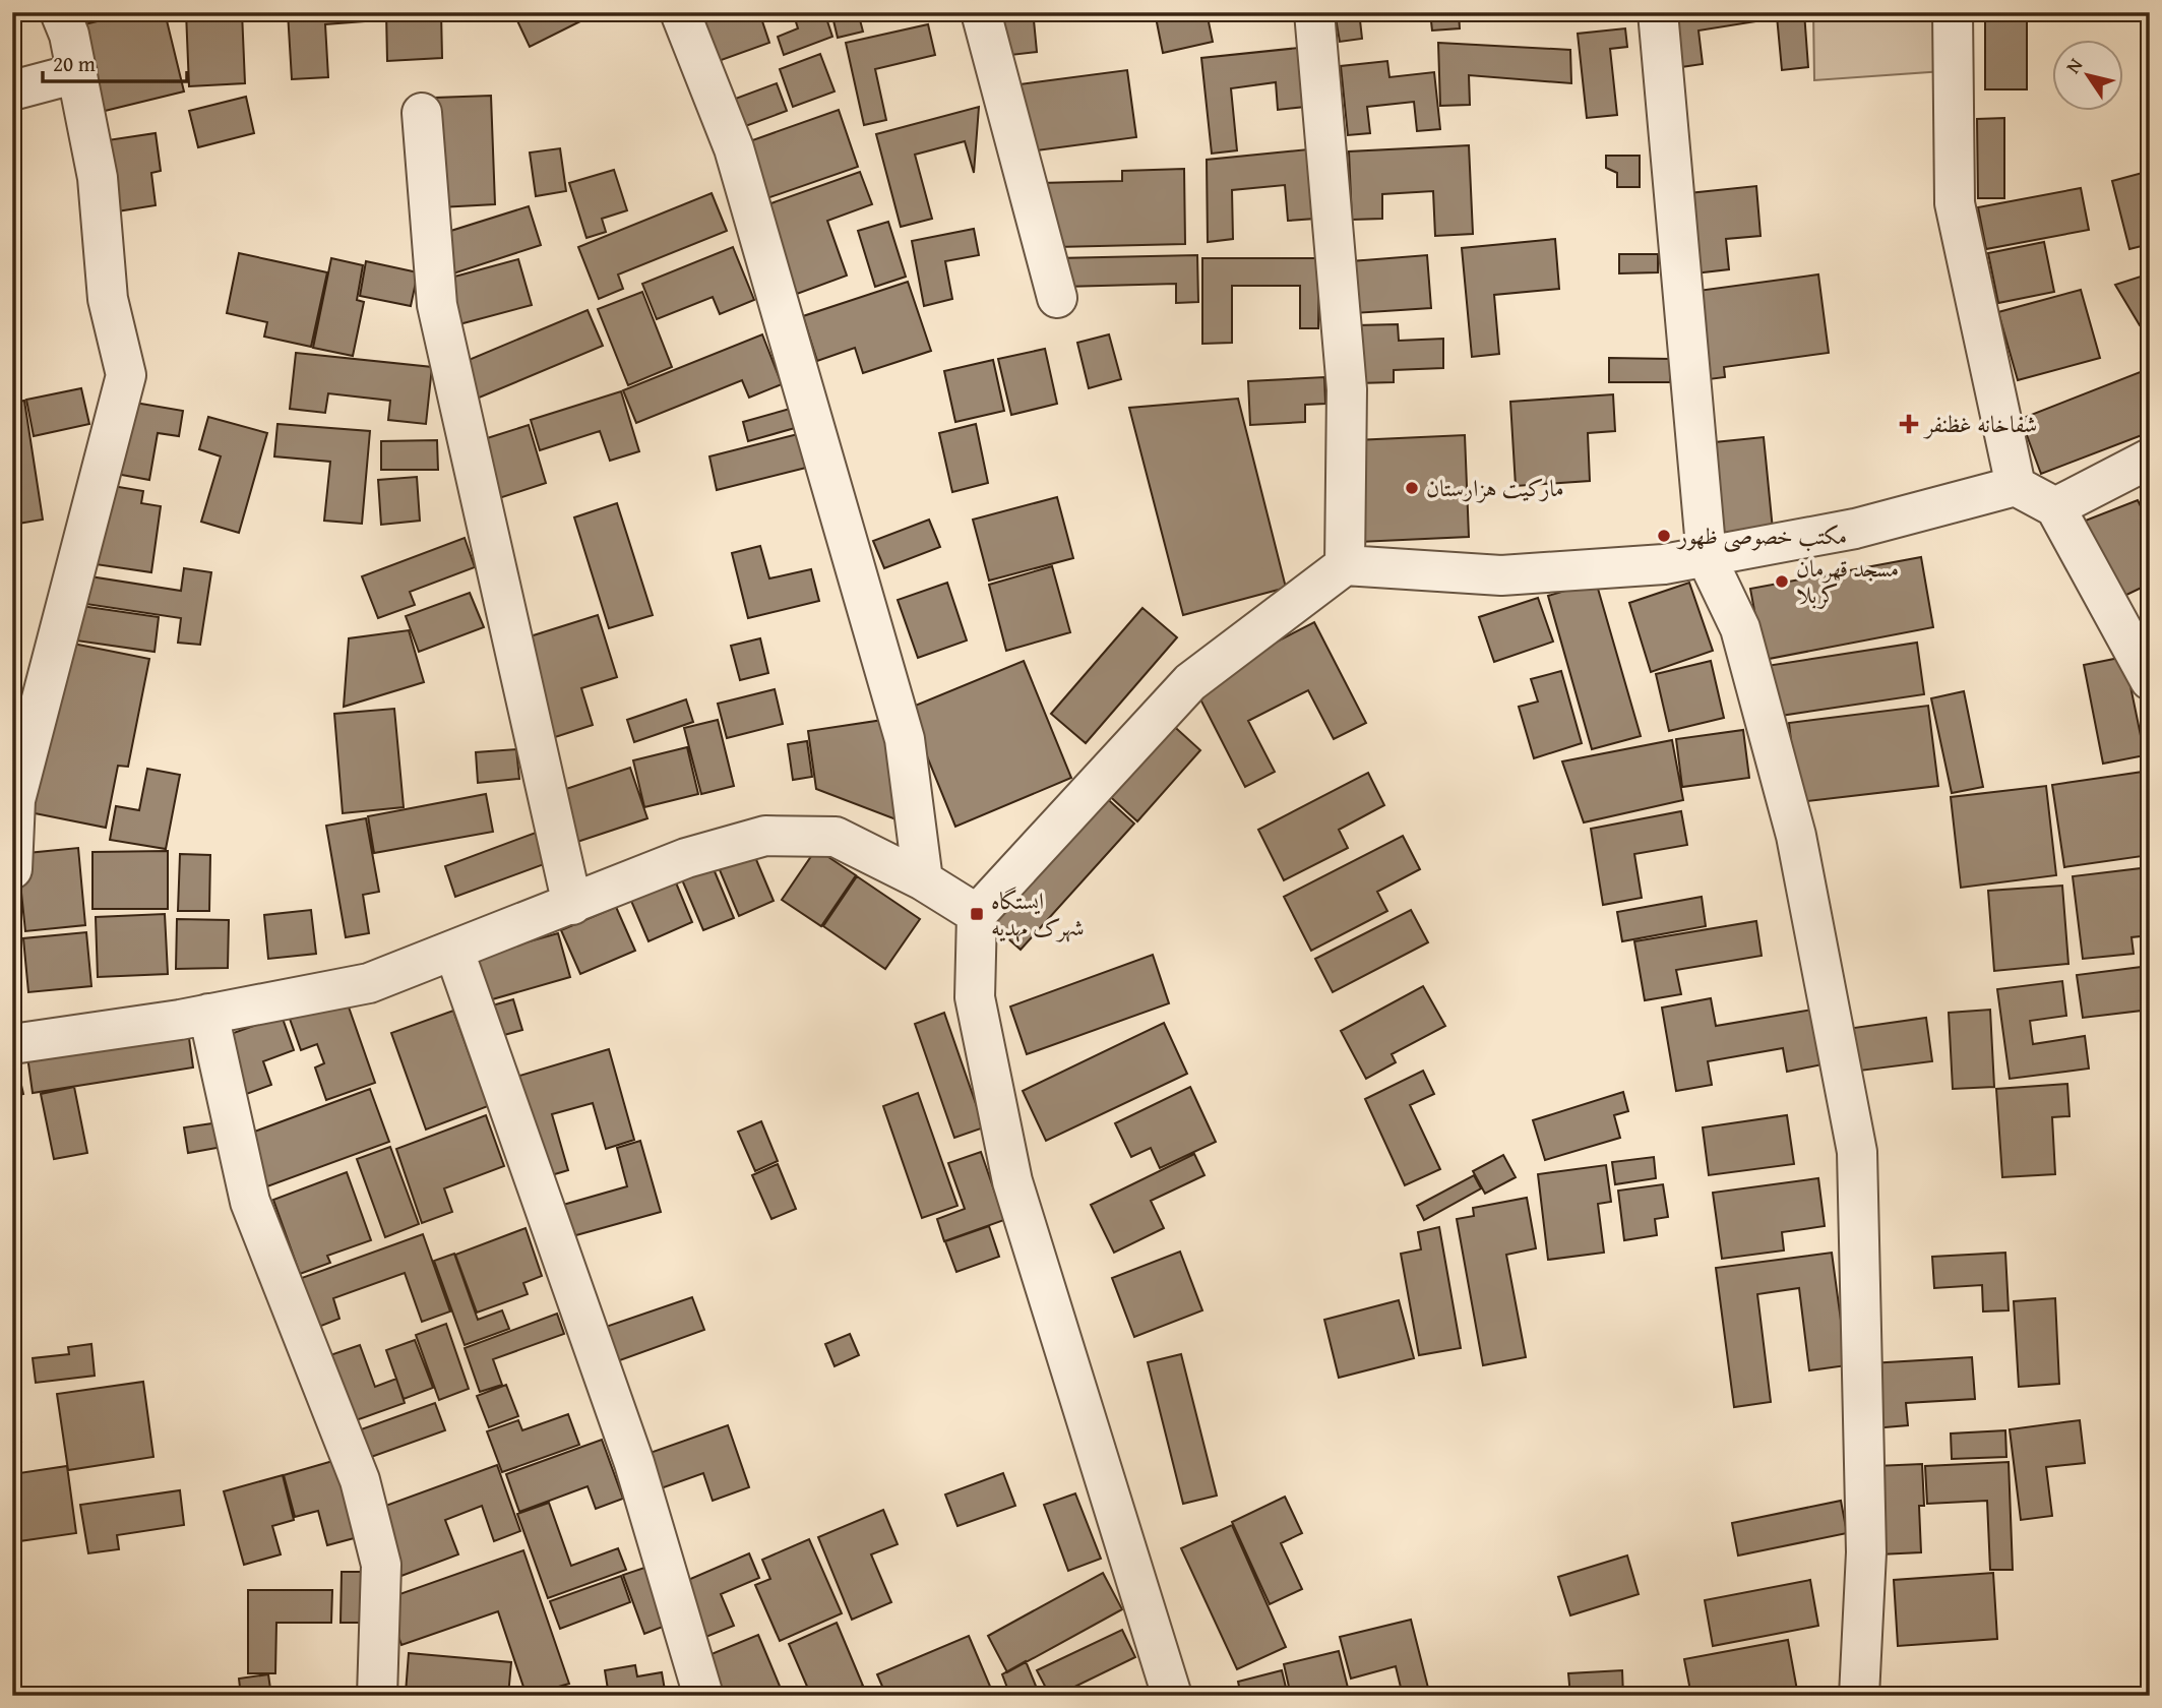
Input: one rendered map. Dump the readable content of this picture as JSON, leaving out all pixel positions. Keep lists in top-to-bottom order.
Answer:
{
  "places": {
    "health": ["شفاخانه غظنفر"],
    "other": ["مارکیت هزارستان", "مکتب خصوصی ظهور", "مسجد قهرمان کربلا"],
    "transit": ["ایستگاه شهرک مهدیه"]
  },
  "scale_bar": "20 m",
  "north": "top left"
}
